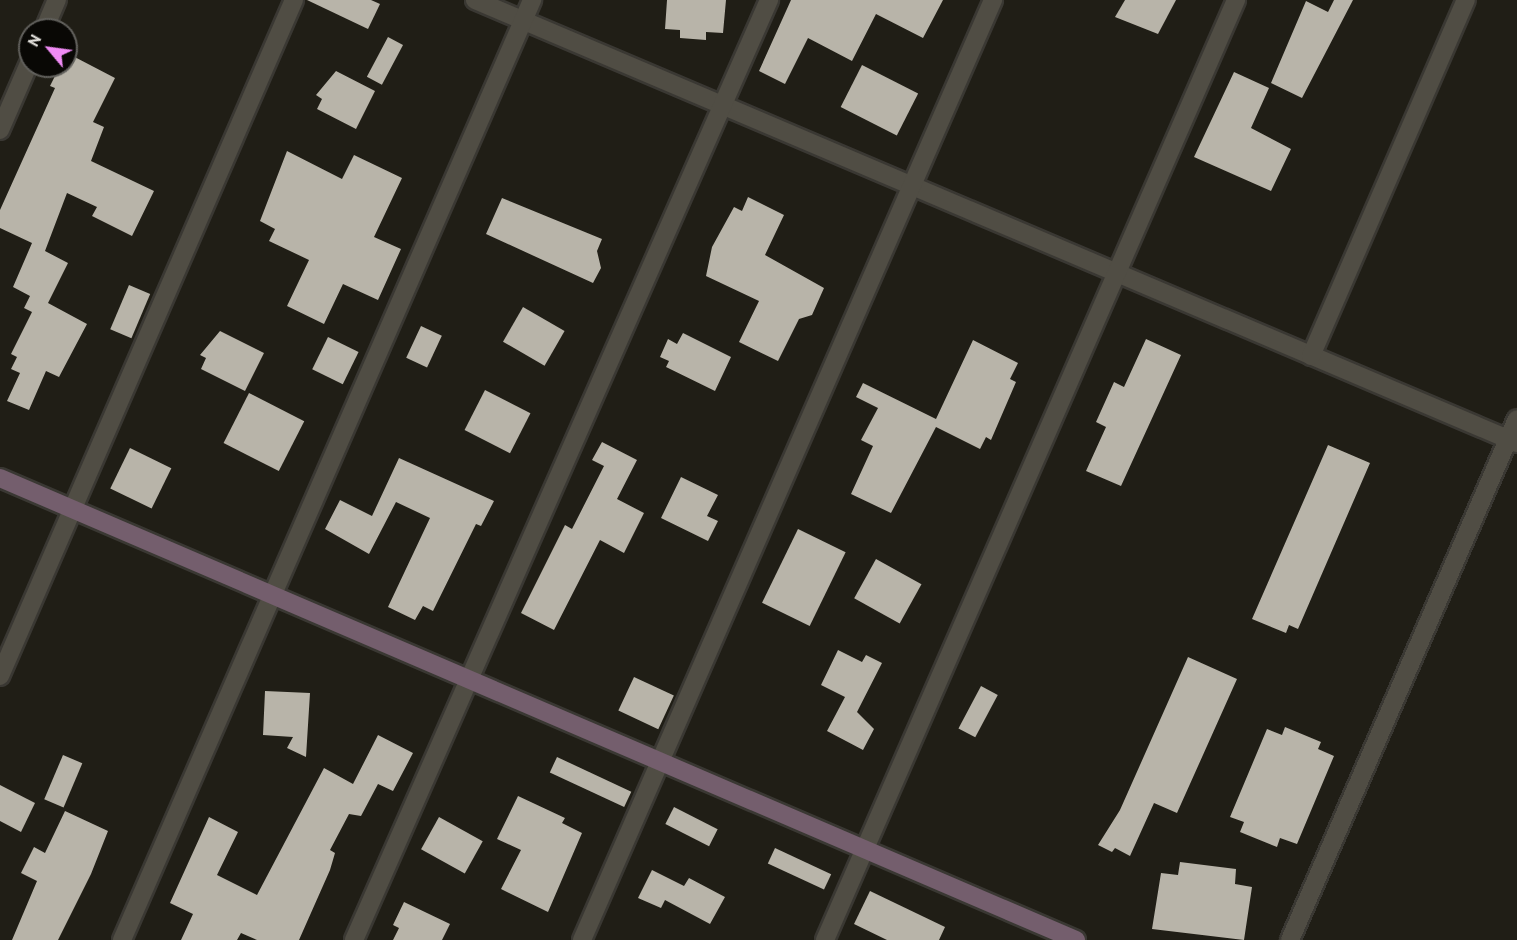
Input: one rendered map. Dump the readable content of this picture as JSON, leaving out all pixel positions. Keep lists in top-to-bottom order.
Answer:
{
  "north": "top left"
}
